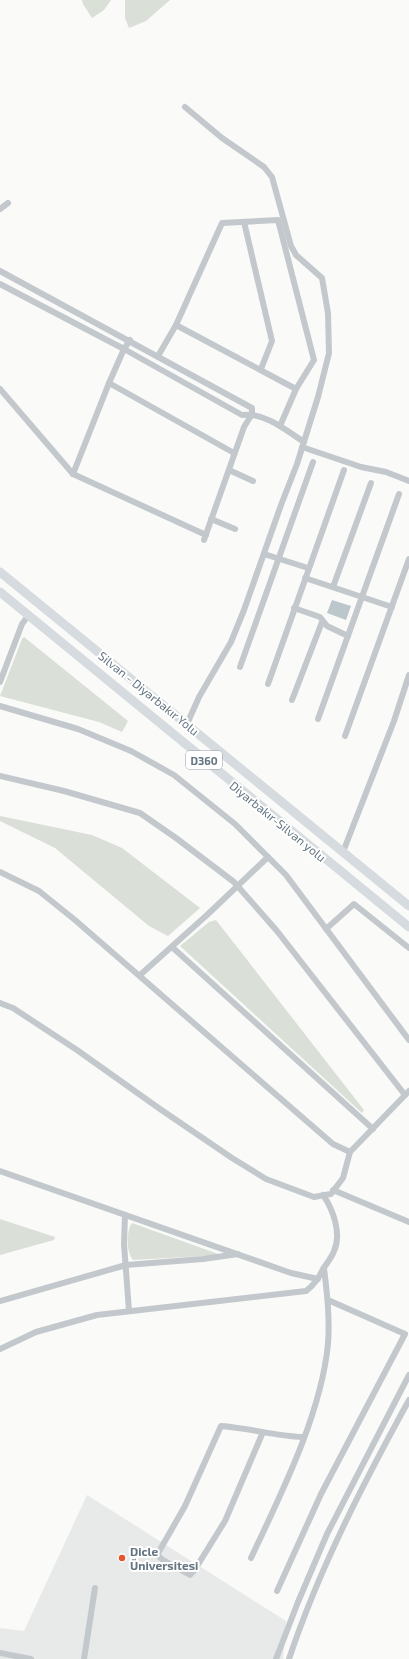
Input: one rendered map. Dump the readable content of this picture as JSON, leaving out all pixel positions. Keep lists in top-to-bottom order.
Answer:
{
  "streets": {
    "highway": ["Silvan - Diyarbakır Yolu", "D360", "Diyarbakır-Silvan yolu"]
  },
  "places": ["Dicle Üniversitesi"]
}
